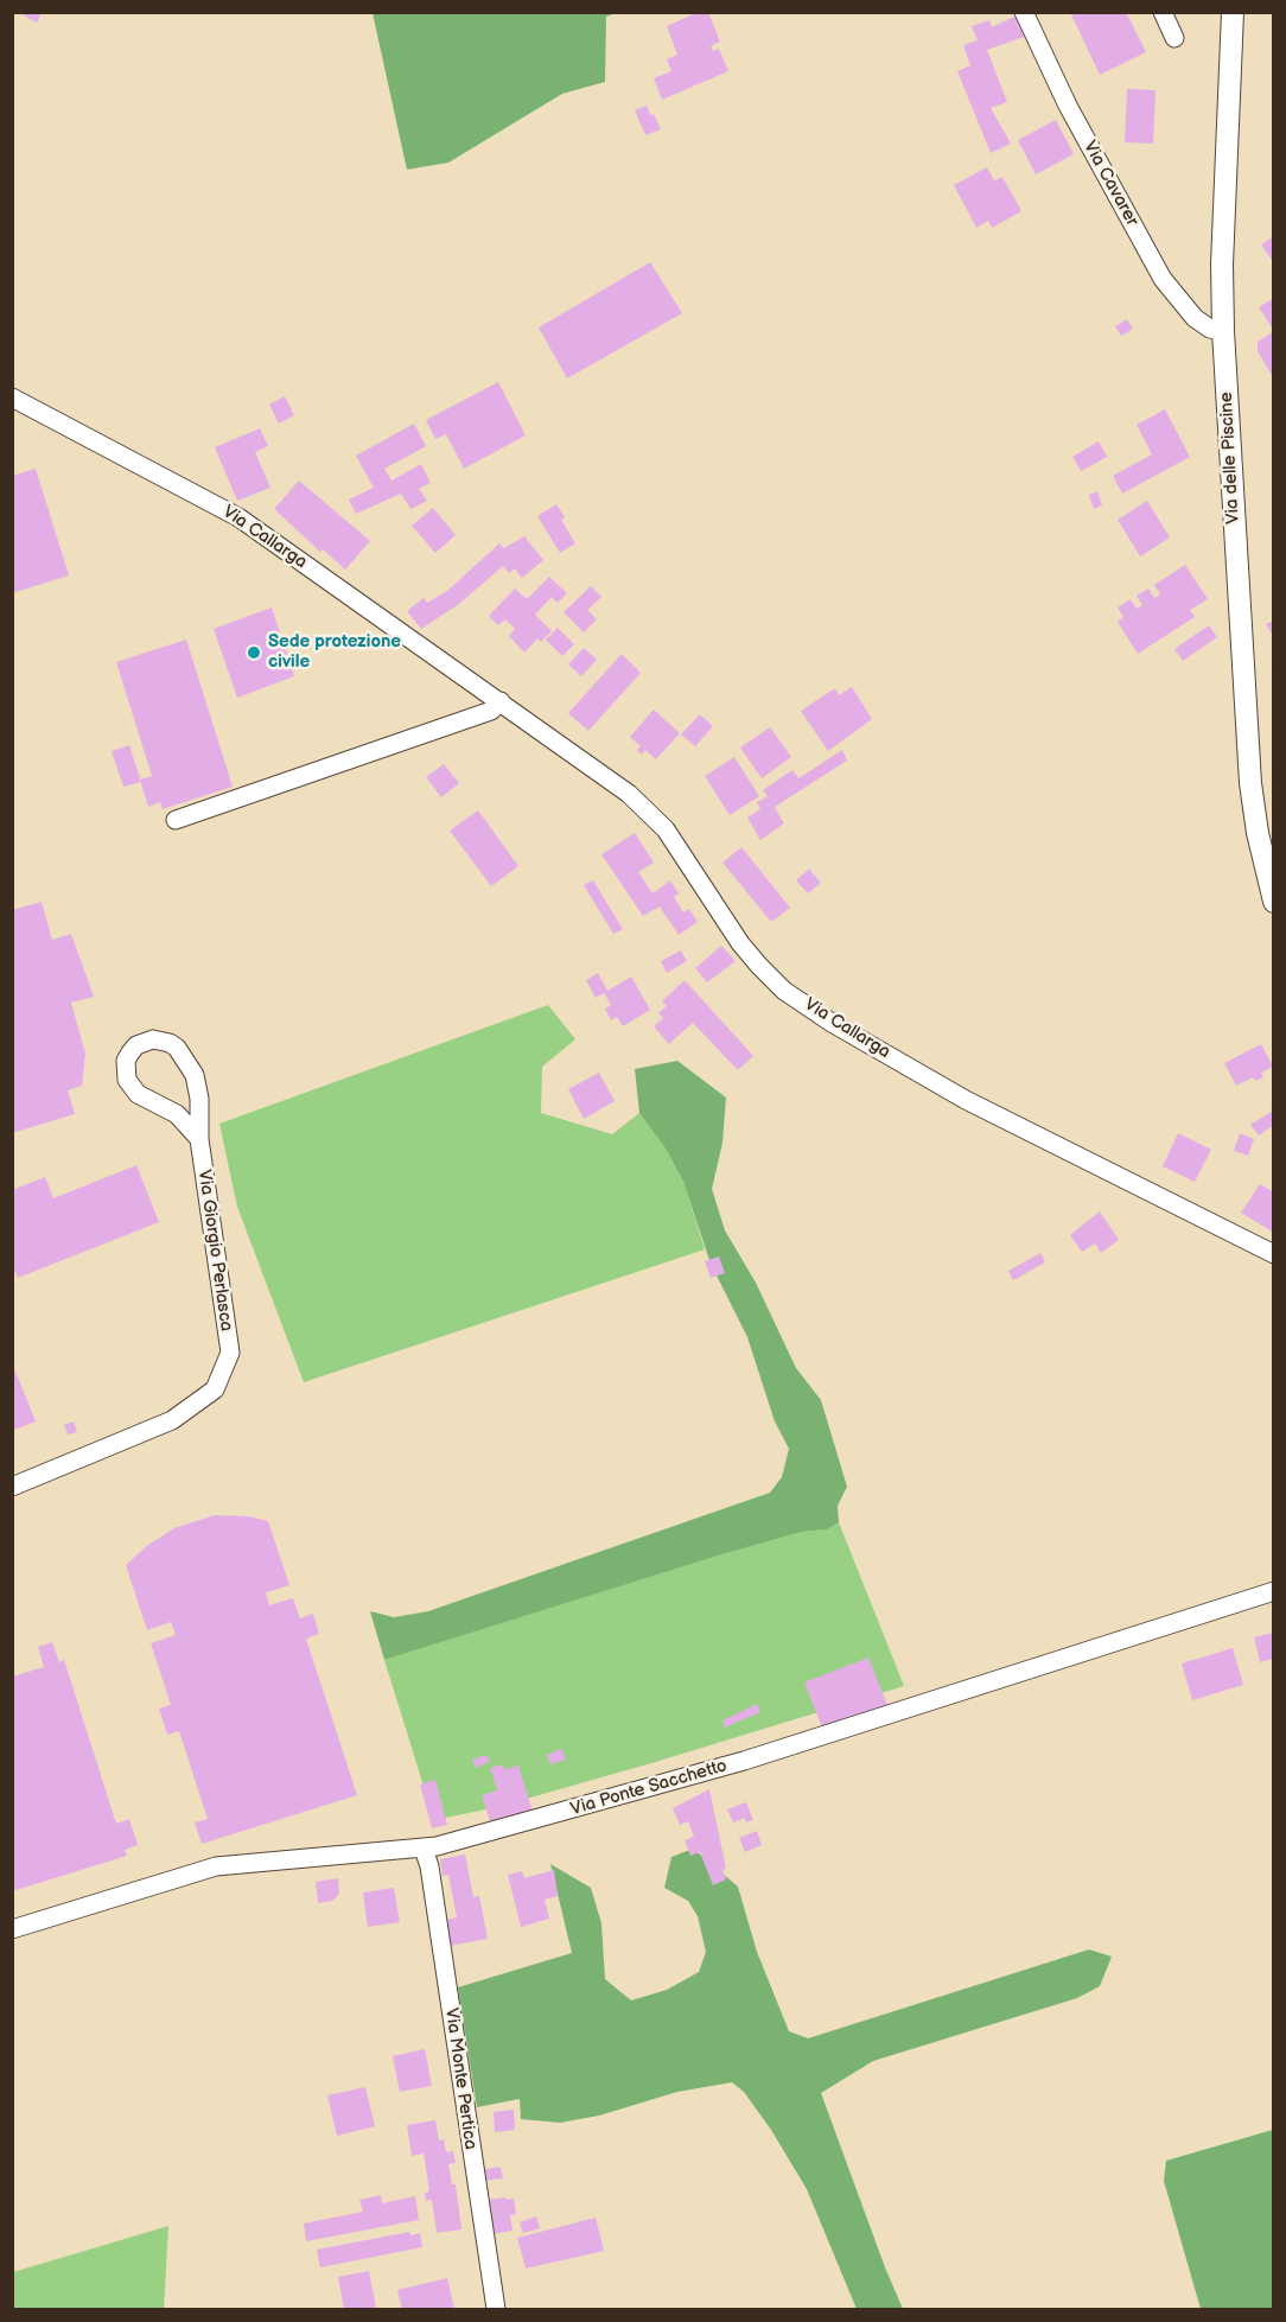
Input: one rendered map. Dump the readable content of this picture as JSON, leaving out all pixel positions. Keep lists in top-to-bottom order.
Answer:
{
  "streets": {
    "street": [
      "Via Cavarer",
      "Via delle Piscine",
      "Via Callarga",
      "Via Giorgio Perlasca",
      "Via Ponte Sacchetto",
      "Via Monte Pertica"
    ]
  },
  "crossings": [
    ["Via Cavarer", "Via delle Piscine"],
    ["Via Ponte Sacchetto", "Via Monte Pertica"]
  ],
  "places": ["Sede protezione civile"]
}
